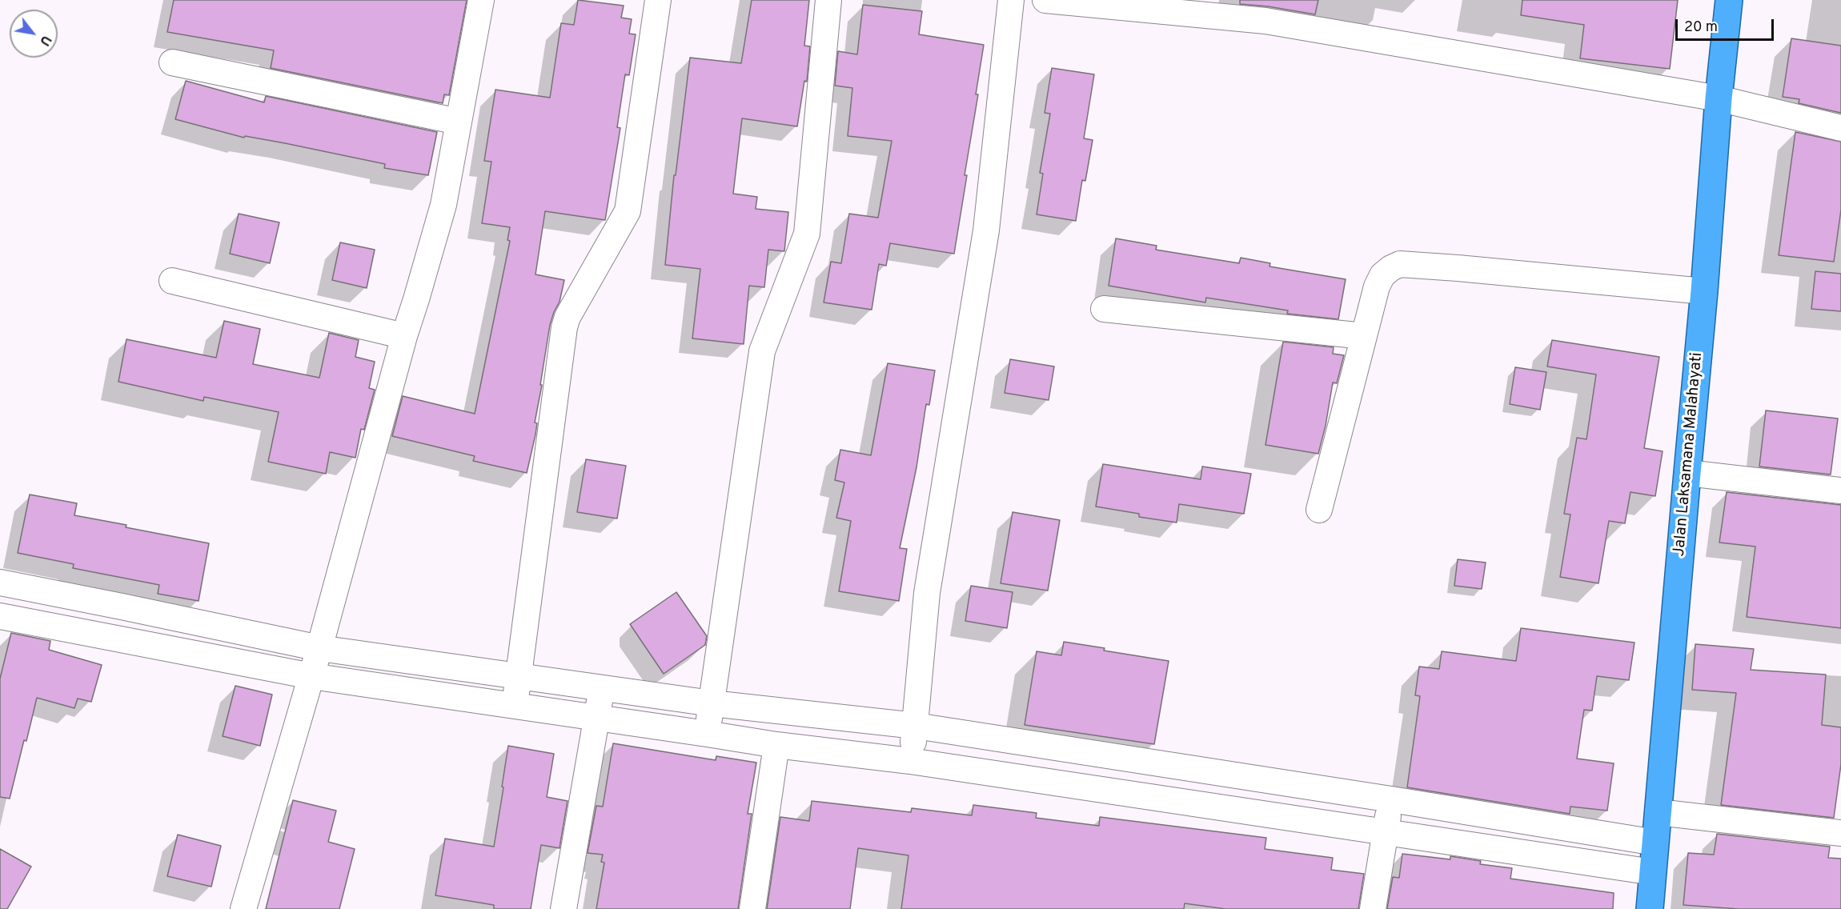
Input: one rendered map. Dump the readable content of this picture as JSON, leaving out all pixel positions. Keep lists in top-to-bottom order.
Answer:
{
  "streets": {
    "highway": ["Jalan Laksamana Malahayati"]
  },
  "scale_bar": "20 m",
  "north": "bottom right"
}
